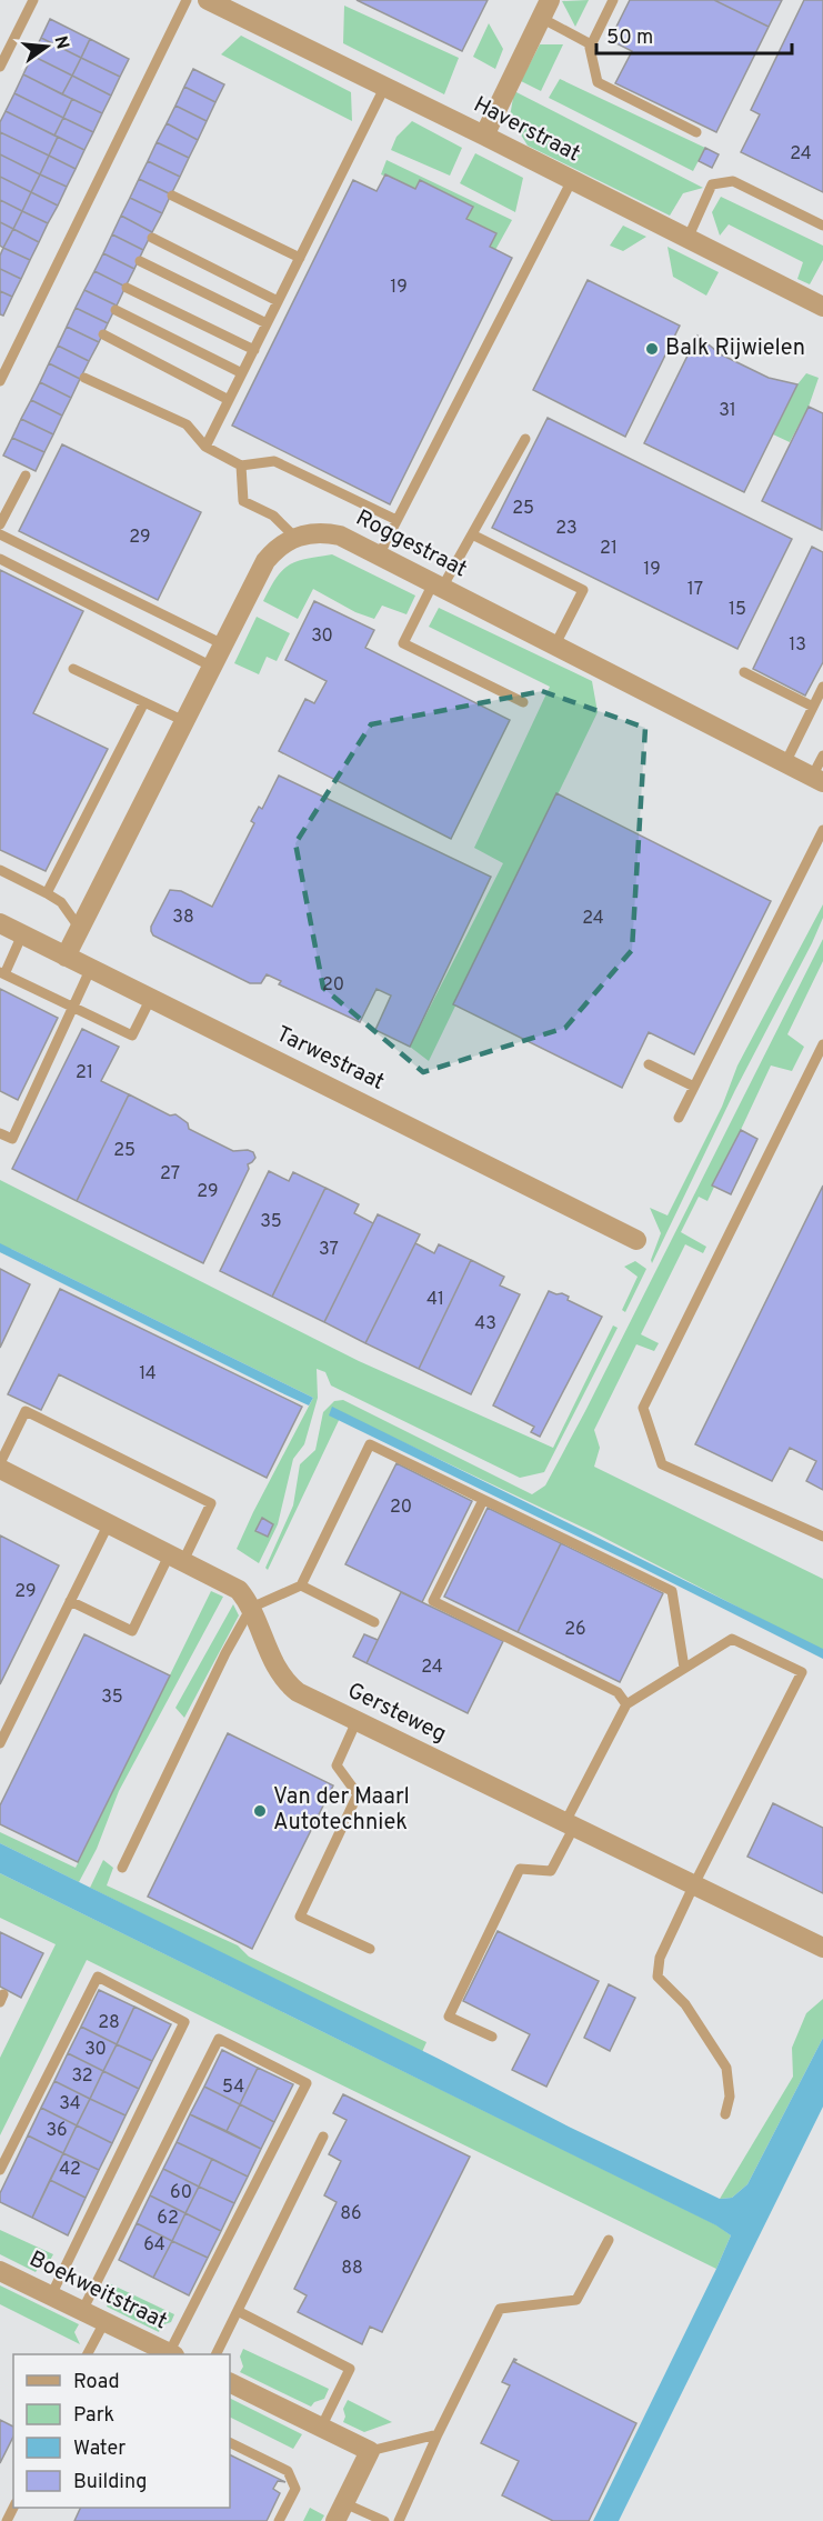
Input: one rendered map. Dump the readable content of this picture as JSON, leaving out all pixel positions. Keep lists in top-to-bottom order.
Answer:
{
  "streets": {
    "street": [
      "Haverstraat",
      "Roggestraat",
      "Tarwestraat",
      "Gersteweg",
      "Boekweitstraat"
    ]
  },
  "places": ["Balk Rijwielen", "Van der Maarl Autotechniek"],
  "house_numbers": [
    "24",
    "19",
    "31",
    "25",
    "23",
    "29",
    "21",
    "19",
    "17",
    "15",
    "30",
    "13",
    "38",
    "24",
    "20",
    "21",
    "25",
    "27",
    "29",
    "35",
    "37",
    "41",
    "43",
    "14",
    "20",
    "29",
    "26",
    "24",
    "35",
    "28",
    "30",
    "32",
    "54",
    "34",
    "36",
    "42",
    "60",
    "86",
    "62",
    "64",
    "88"
  ],
  "legend": [
    "Road",
    "Park",
    "Water",
    "Building"
  ],
  "scale_bar": "50 m",
  "north": "right"
}
